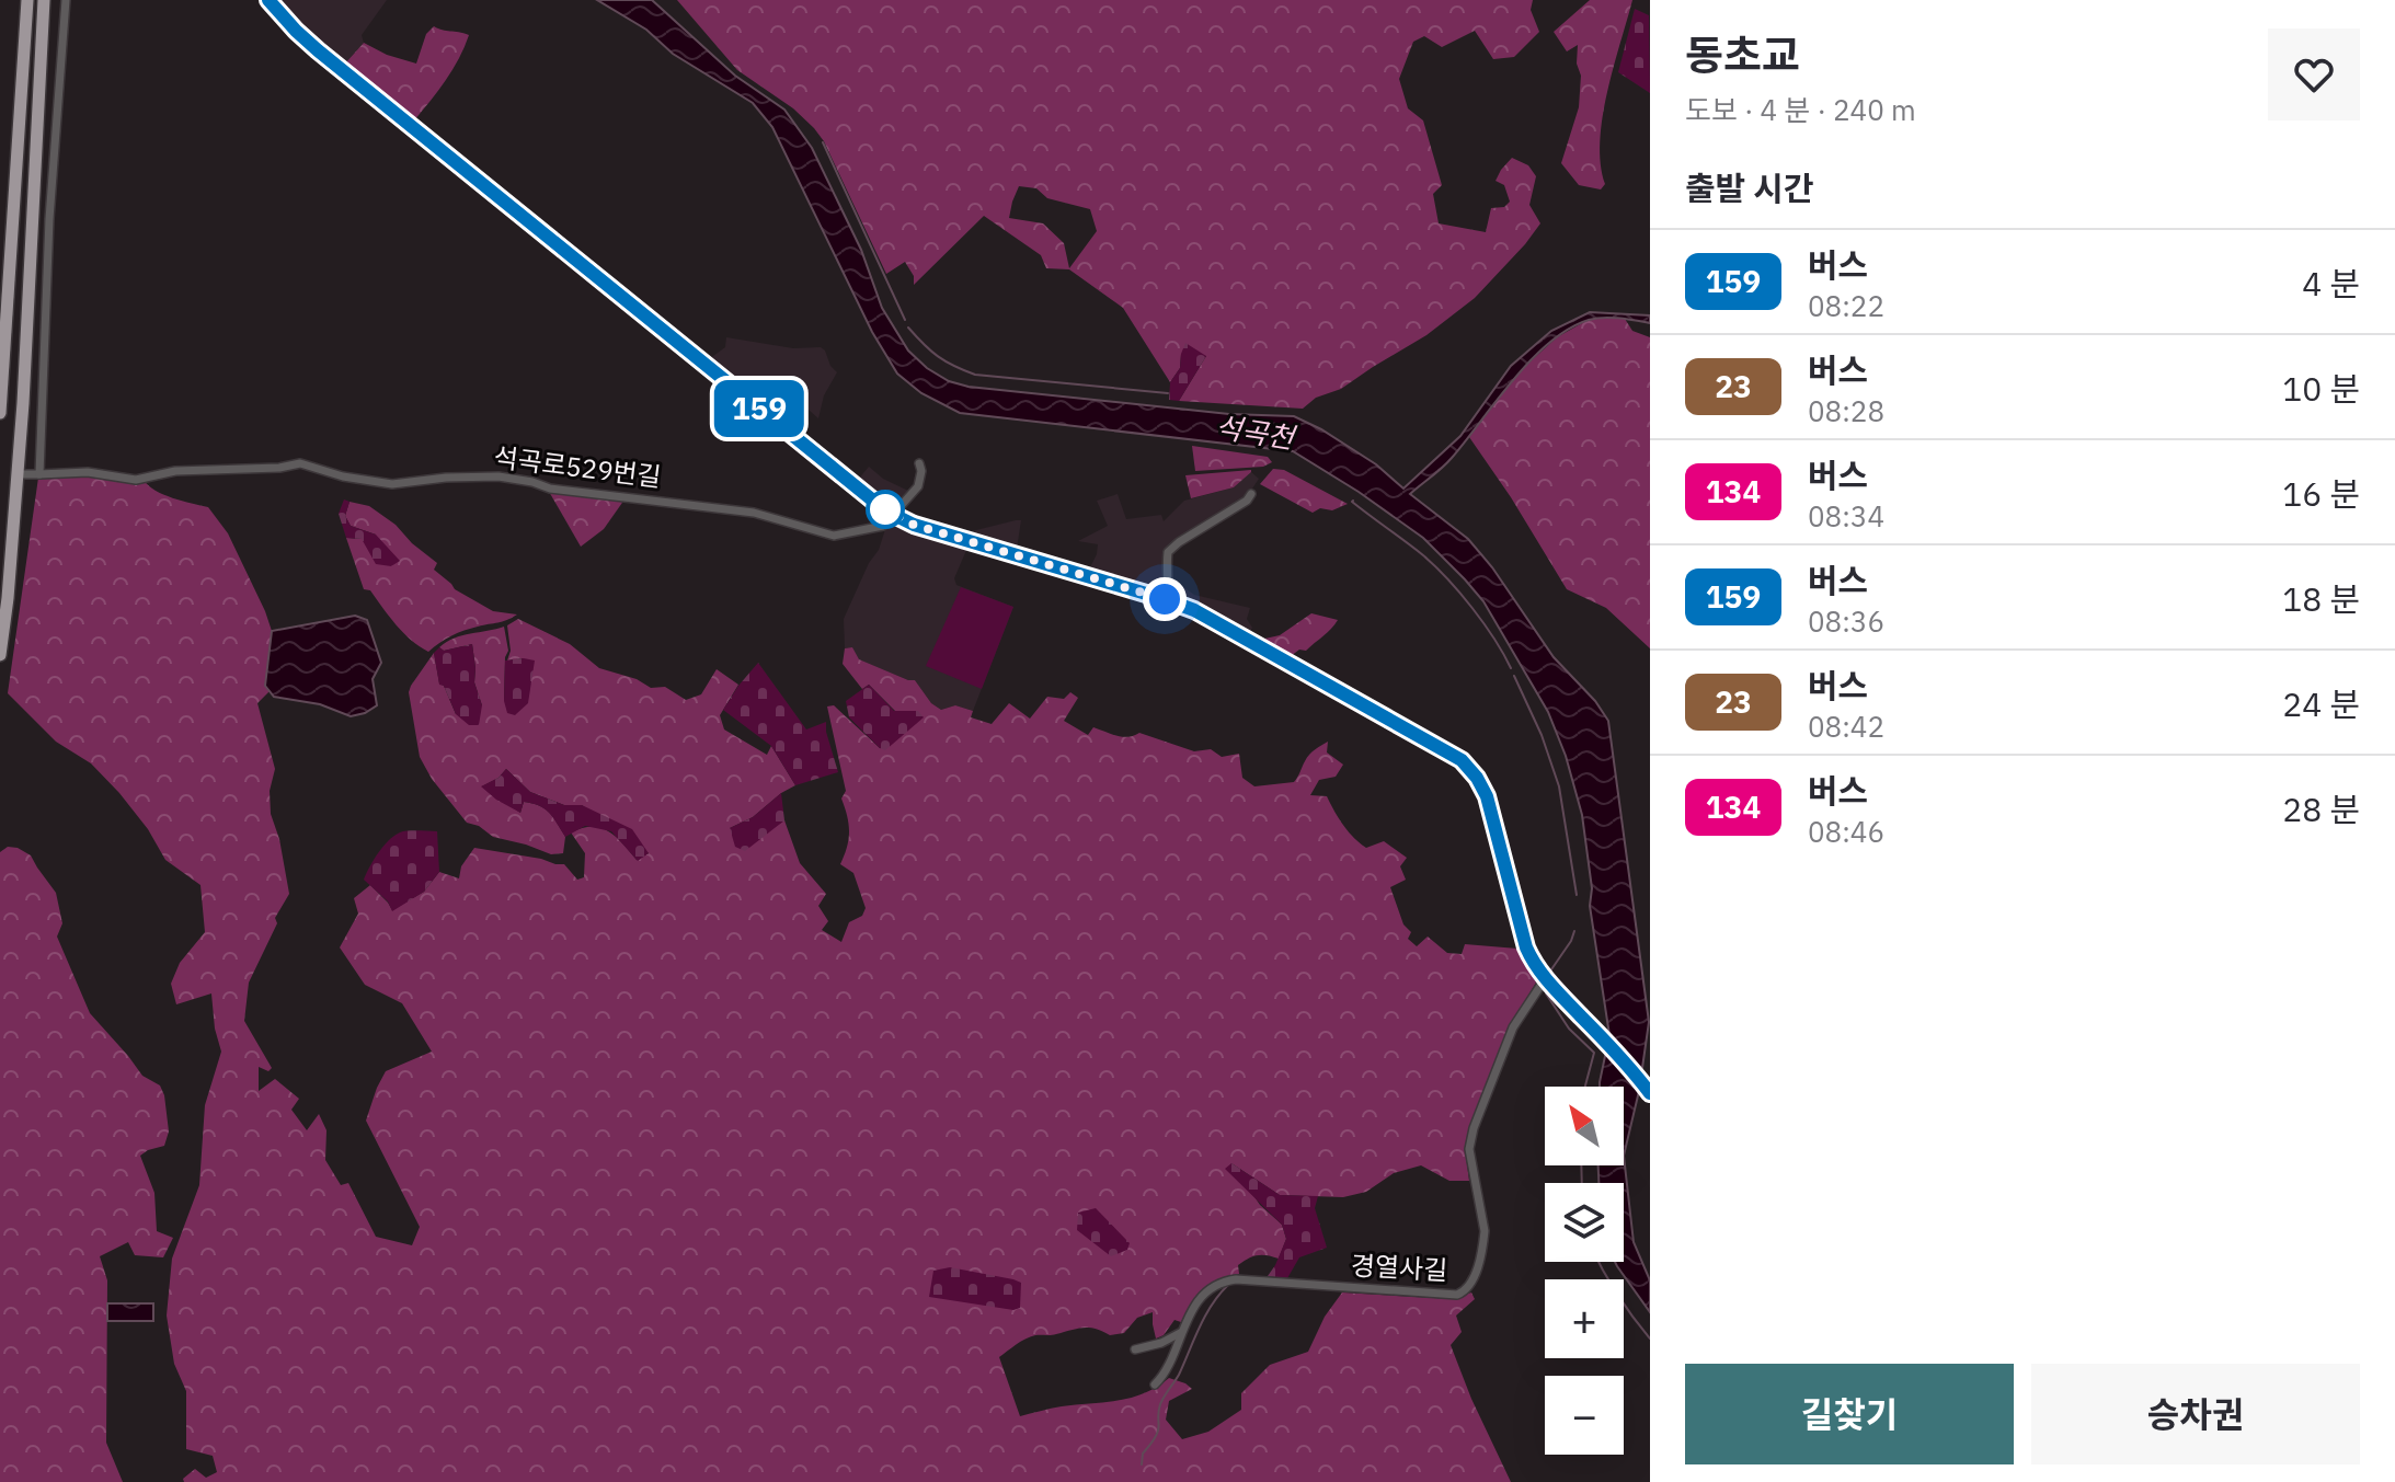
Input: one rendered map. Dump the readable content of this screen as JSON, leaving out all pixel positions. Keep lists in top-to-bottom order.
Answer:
{
  "streets": {
    "street": ["석곡로529번길", "경열사길"]
  },
  "water": ["석곡천"],
  "lines": ["bus line 159"],
  "north": "top left",
  "page": {
    "on_map": "159",
    "heading": [
      ["동초교", "도보 · 4 분 · 240 m"],
      "출발 시간"
    ],
    "list": [
      {
        "mark": "159",
        "name": "버스",
        "note": "08:22",
        "value": "4 분"
      },
      {
        "mark": "23",
        "name": "버스",
        "note": "08:28",
        "value": "10 분"
      },
      {
        "mark": "134",
        "name": "버스",
        "note": "08:34",
        "value": "16 분"
      },
      {
        "mark": "159",
        "name": "버스",
        "note": "08:36",
        "value": "18 분"
      },
      {
        "mark": "23",
        "name": "버스",
        "note": "08:42",
        "value": "24 분"
      },
      {
        "mark": "134",
        "name": "버스",
        "note": "08:46",
        "value": "28 분"
      }
    ],
    "map_buttons": ["+", "−"],
    "buttons": ["길찾기", "승차권"]
  }
}
